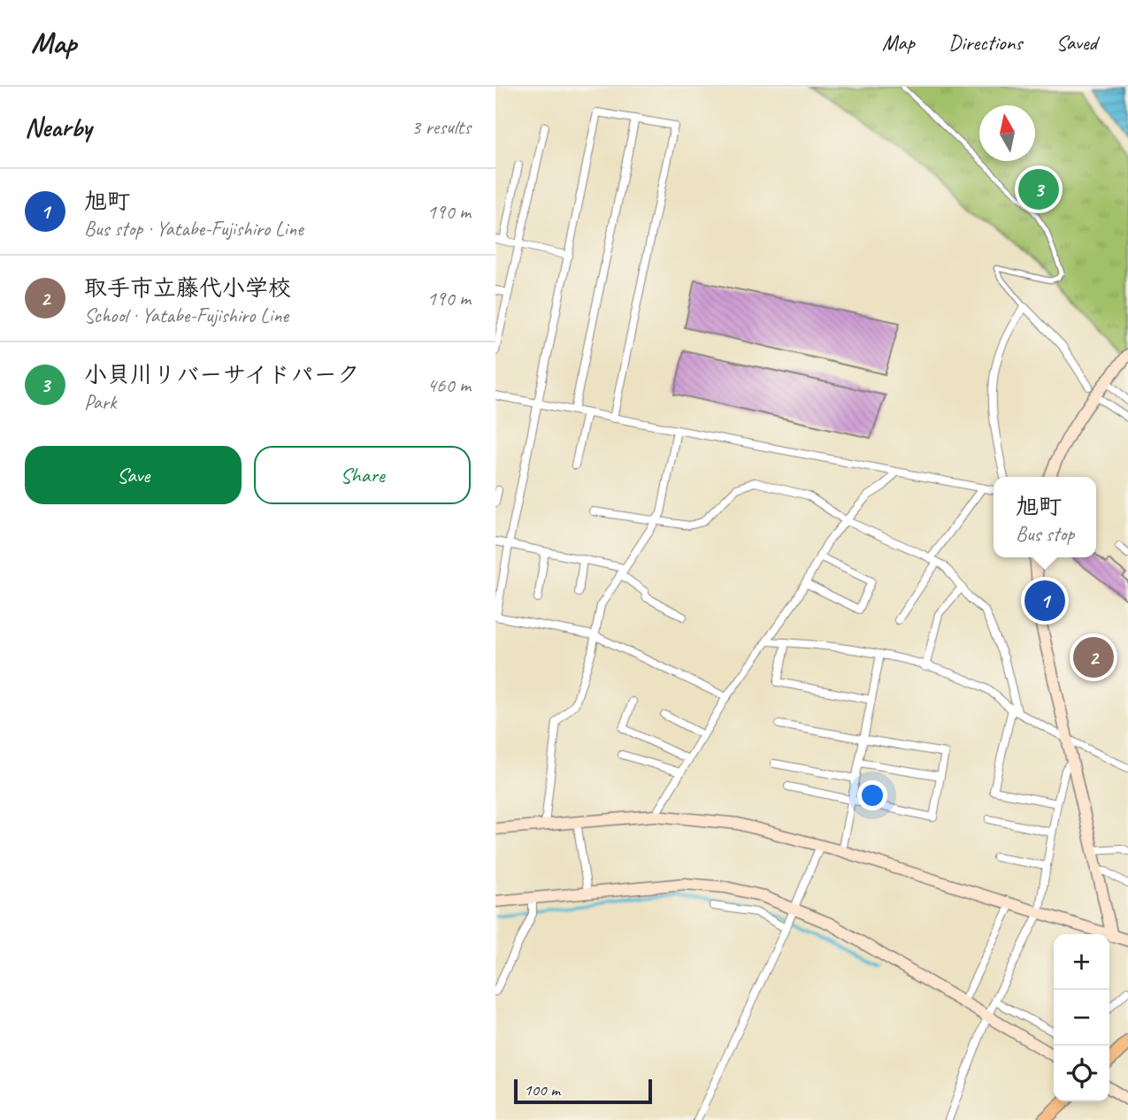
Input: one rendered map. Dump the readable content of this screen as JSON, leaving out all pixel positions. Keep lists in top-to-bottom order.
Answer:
{
  "scale_bar": "100 m",
  "north": "top",
  "page": {
    "header": "Map",
    "nav": ["Map", "Directions", "Saved"],
    "heading": ["Nearby", "3 results"],
    "pins": ["3", "1", "2"],
    "list": [
      {
        "mark": "1",
        "name": "旭町",
        "note": "Bus stop · Yatabe-Fujishiro Line",
        "value": "190 m"
      },
      {
        "mark": "2",
        "name": "取手市立藤代小学校",
        "note": "School · Yatabe-Fujishiro Line",
        "value": "190 m"
      },
      {
        "mark": "3",
        "name": "小貝川リバーサイドパーク",
        "note": "Park",
        "value": "460 m"
      }
    ],
    "buttons": ["Save", "Share"],
    "popup": ["旭町", "Bus stop"],
    "map_buttons": ["+", "−"],
    "scale": "100 m"
  }
}
